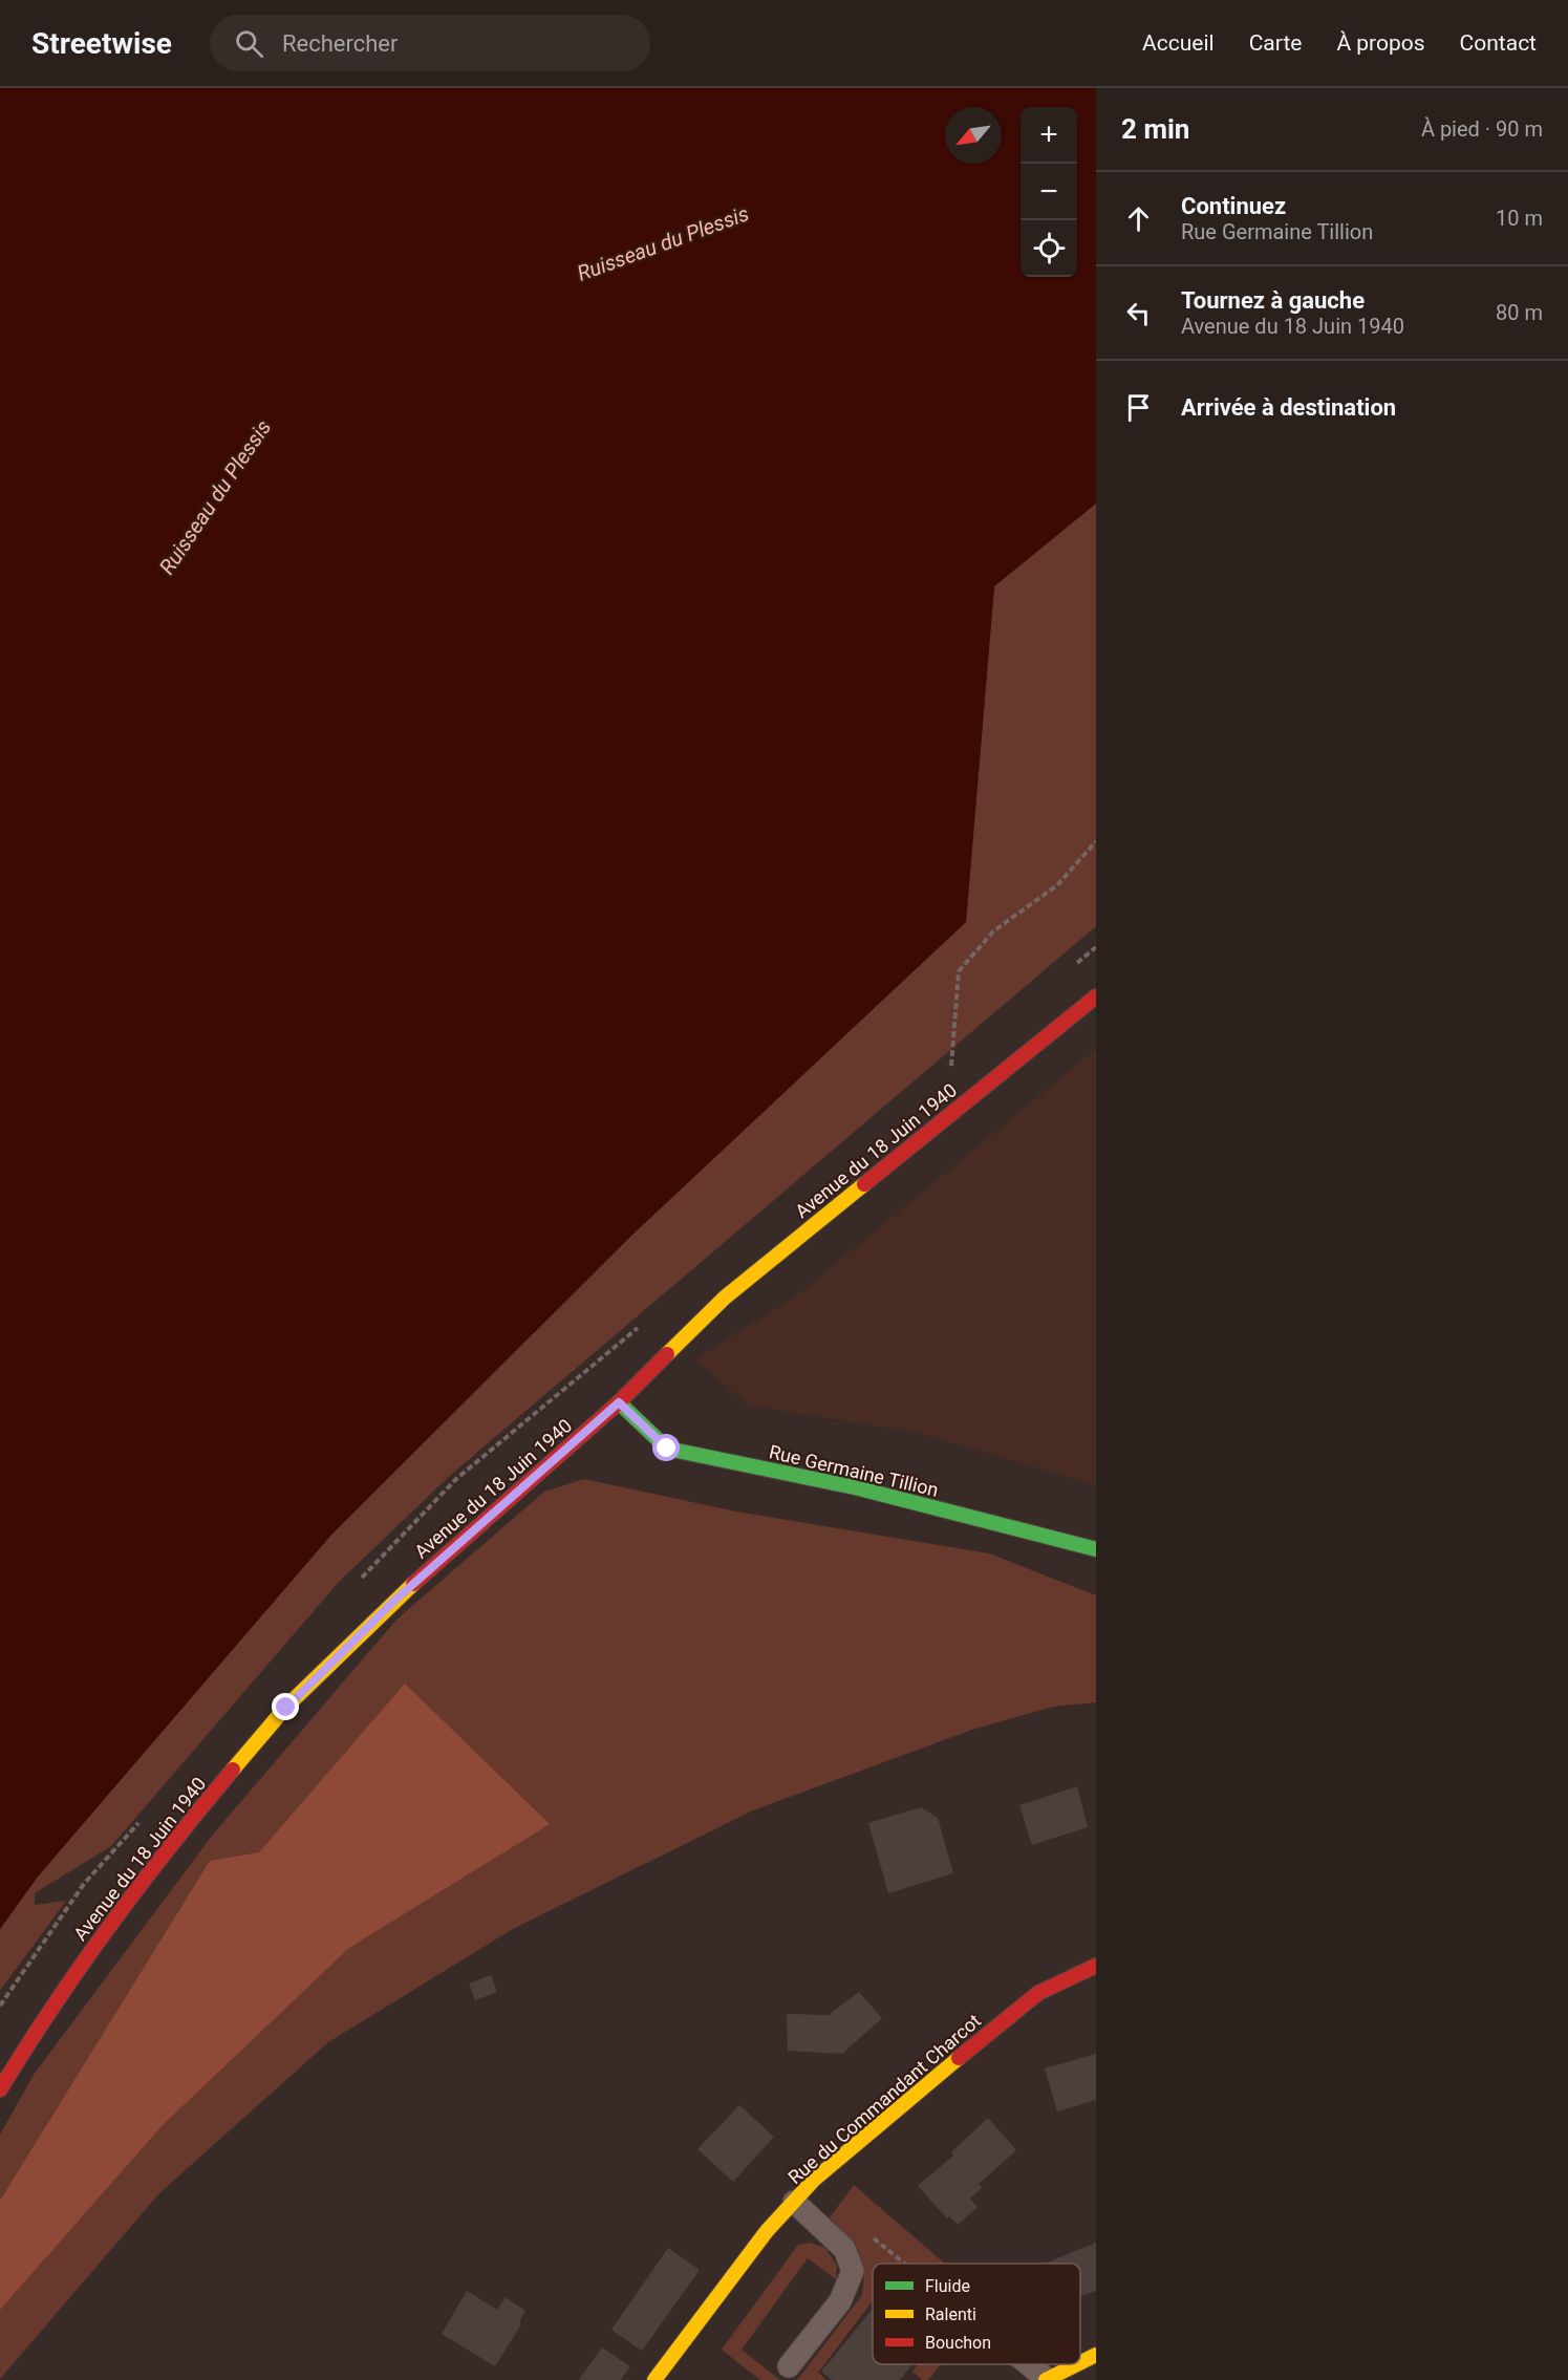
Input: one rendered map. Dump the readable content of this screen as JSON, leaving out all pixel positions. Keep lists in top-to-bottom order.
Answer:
{
  "streets": {
    "street": ["Avenue du 18 Juin 1940", "Rue Germaine Tillion", "Rue du Commandant Charcot"]
  },
  "crossings": [
    ["Avenue du 18 Juin 1940", "Rue Germaine Tillion"]
  ],
  "water": ["Ruisseau du Plessis"],
  "legend": ["Fluide", "Ralenti", "Bouchon"],
  "north": "bottom left",
  "page": {
    "header": "Streetwise",
    "search": "Rechercher",
    "nav": [
      "Accueil",
      "Carte",
      "À propos",
      "Contact"
    ],
    "heading": ["2 min", "À pied · 90 m"],
    "map_buttons": ["+", "−"],
    "list": [
      ["Continuez", "Rue Germaine Tillion", "10 m"],
      ["Tournez à gauche", "Avenue du 18 Juin 1940", "80 m"],
      "Arrivée à destination"
    ]
  }
}
